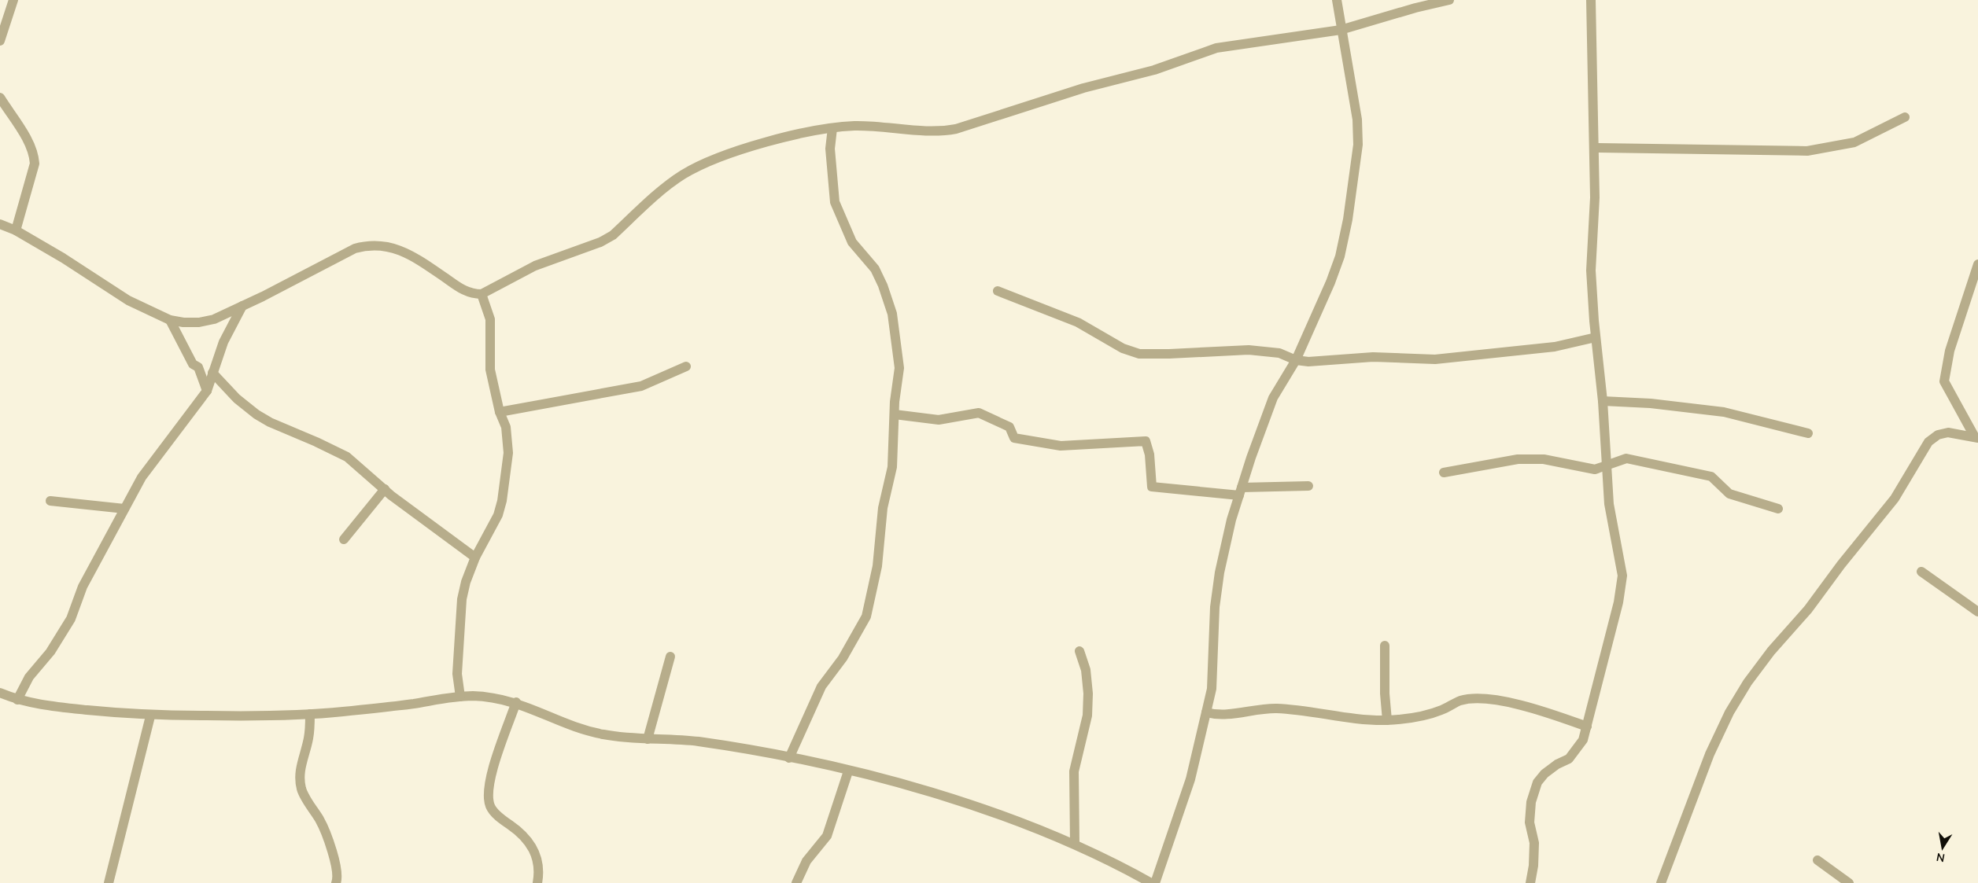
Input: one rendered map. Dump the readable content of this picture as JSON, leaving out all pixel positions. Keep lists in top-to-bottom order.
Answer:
{
  "north": "bottom"
}
